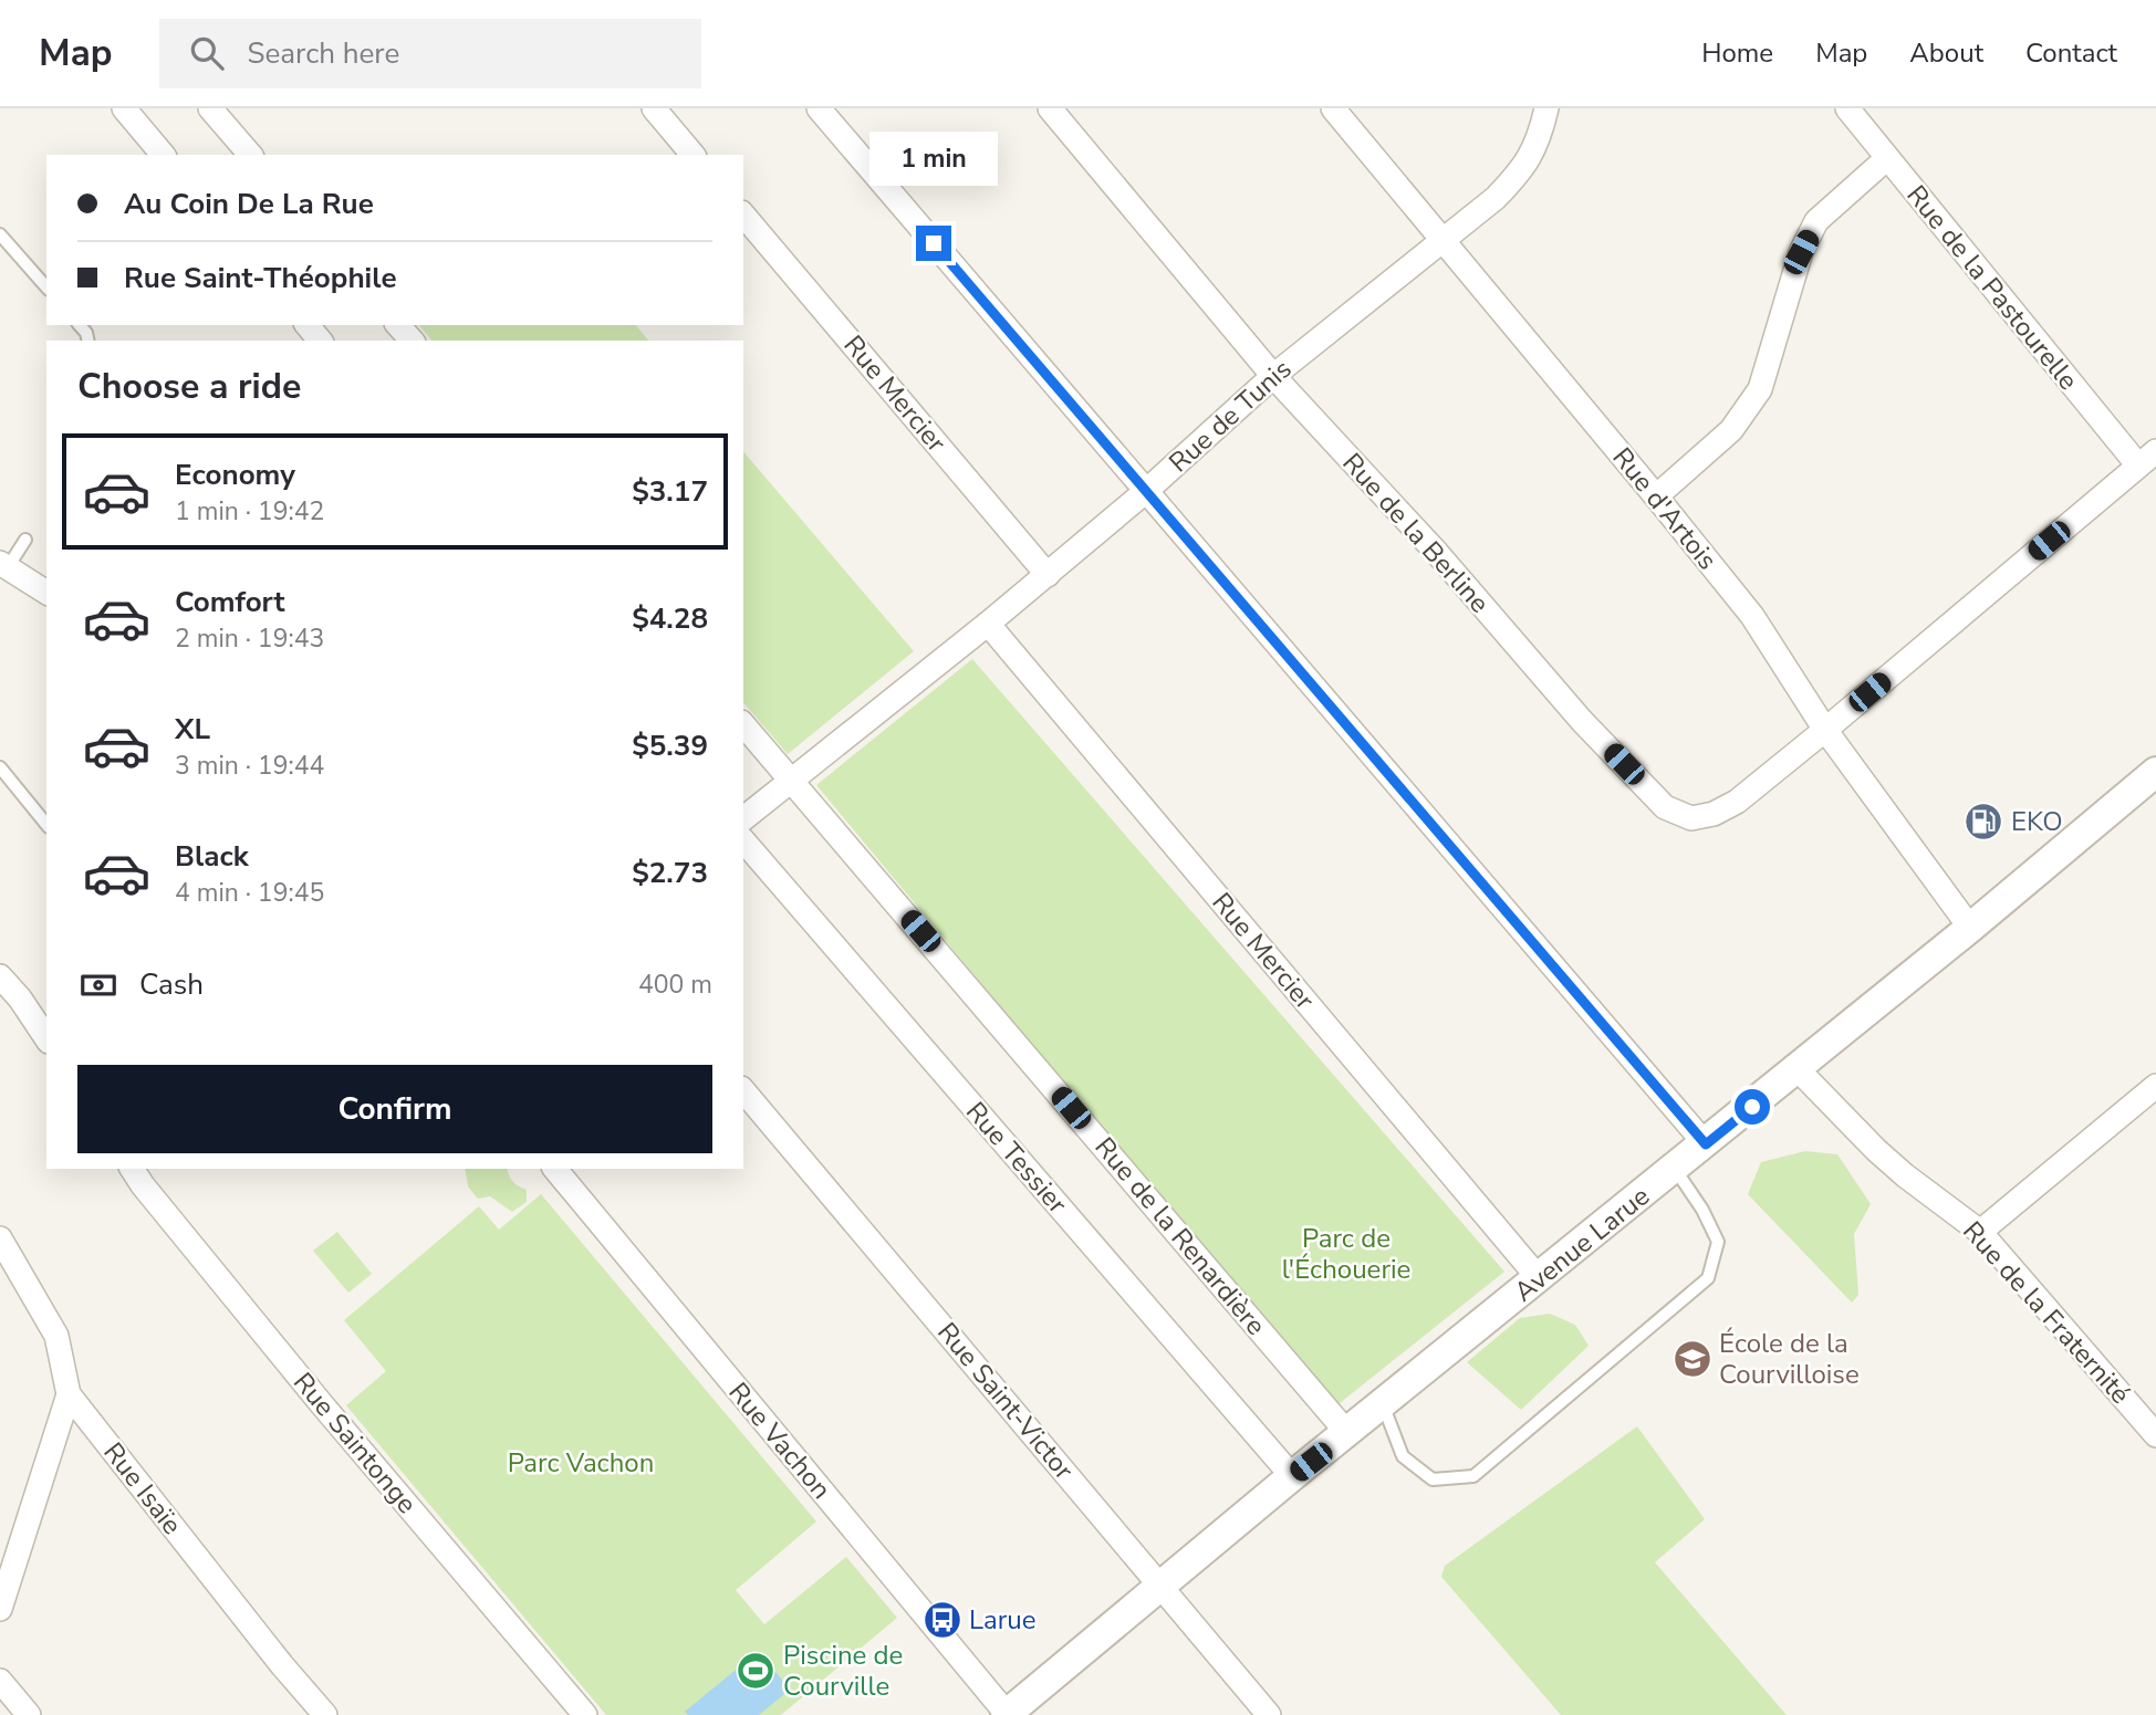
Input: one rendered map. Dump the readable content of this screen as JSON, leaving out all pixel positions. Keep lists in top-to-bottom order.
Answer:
{
  "streets": {
    "street": [
      "Rue de la Pastourelle",
      "Rue Mercier",
      "Rue de Tunis",
      "Rue d'Artois",
      "Rue de la Berline",
      "Rue Tessier",
      "Rue de la Renardière",
      "Avenue Larue",
      "Rue de la Fraternité",
      "Rue Saint-Victor",
      "Rue Vachon",
      "Rue Saintonge",
      "Rue Isaïe"
    ]
  },
  "crossings": [
    ["Rue de la Pastourelle", "Rue de la Berline"],
    ["Rue Mercier", "Rue de Tunis"],
    ["Rue Mercier", "Avenue Larue"],
    ["Rue de Tunis", "Rue d'Artois"],
    ["Rue de Tunis", "Rue de la Berline"],
    ["Rue de Tunis", "Rue de la Renardière"],
    ["Rue d'Artois", "Rue de la Berline"],
    ["Rue d'Artois", "Avenue Larue"],
    ["Rue Tessier", "Avenue Larue"],
    ["Rue de la Renardière", "Avenue Larue"],
    ["Avenue Larue", "Rue de la Fraternité"],
    ["Avenue Larue", "Rue Saint-Victor"],
    ["Avenue Larue", "Rue Vachon"]
  ],
  "parks": ["Parc de l'Échouerie", "Parc Vachon"],
  "places": {
    "fuel station": ["EKO"],
    "school or university": ["École de la Courvilloise"],
    "bus stop": ["Larue"],
    "sports": ["Piscine de Courville"]
  },
  "page": {
    "header": "Map",
    "search": "Search here",
    "nav": [
      "Home",
      "Map",
      "About",
      "Contact"
    ],
    "bubble": "1 min",
    "banner": ["Au Coin De La Rue", "Rue Saint-Théophile"],
    "heading": "Choose a ride",
    "list": [
      {
        "name": "Economy",
        "note": "1 min · 19:42",
        "value": "$3.17"
      },
      {
        "name": "Comfort",
        "note": "2 min · 19:43",
        "value": "$4.28"
      },
      {
        "name": "XL",
        "note": "3 min · 19:44",
        "value": "$5.39"
      },
      {
        "name": "Black",
        "note": "4 min · 19:45",
        "value": "$2.73"
      }
    ],
    "pay": ["Cash", "400 m"],
    "buttons": "Confirm"
  }
}
